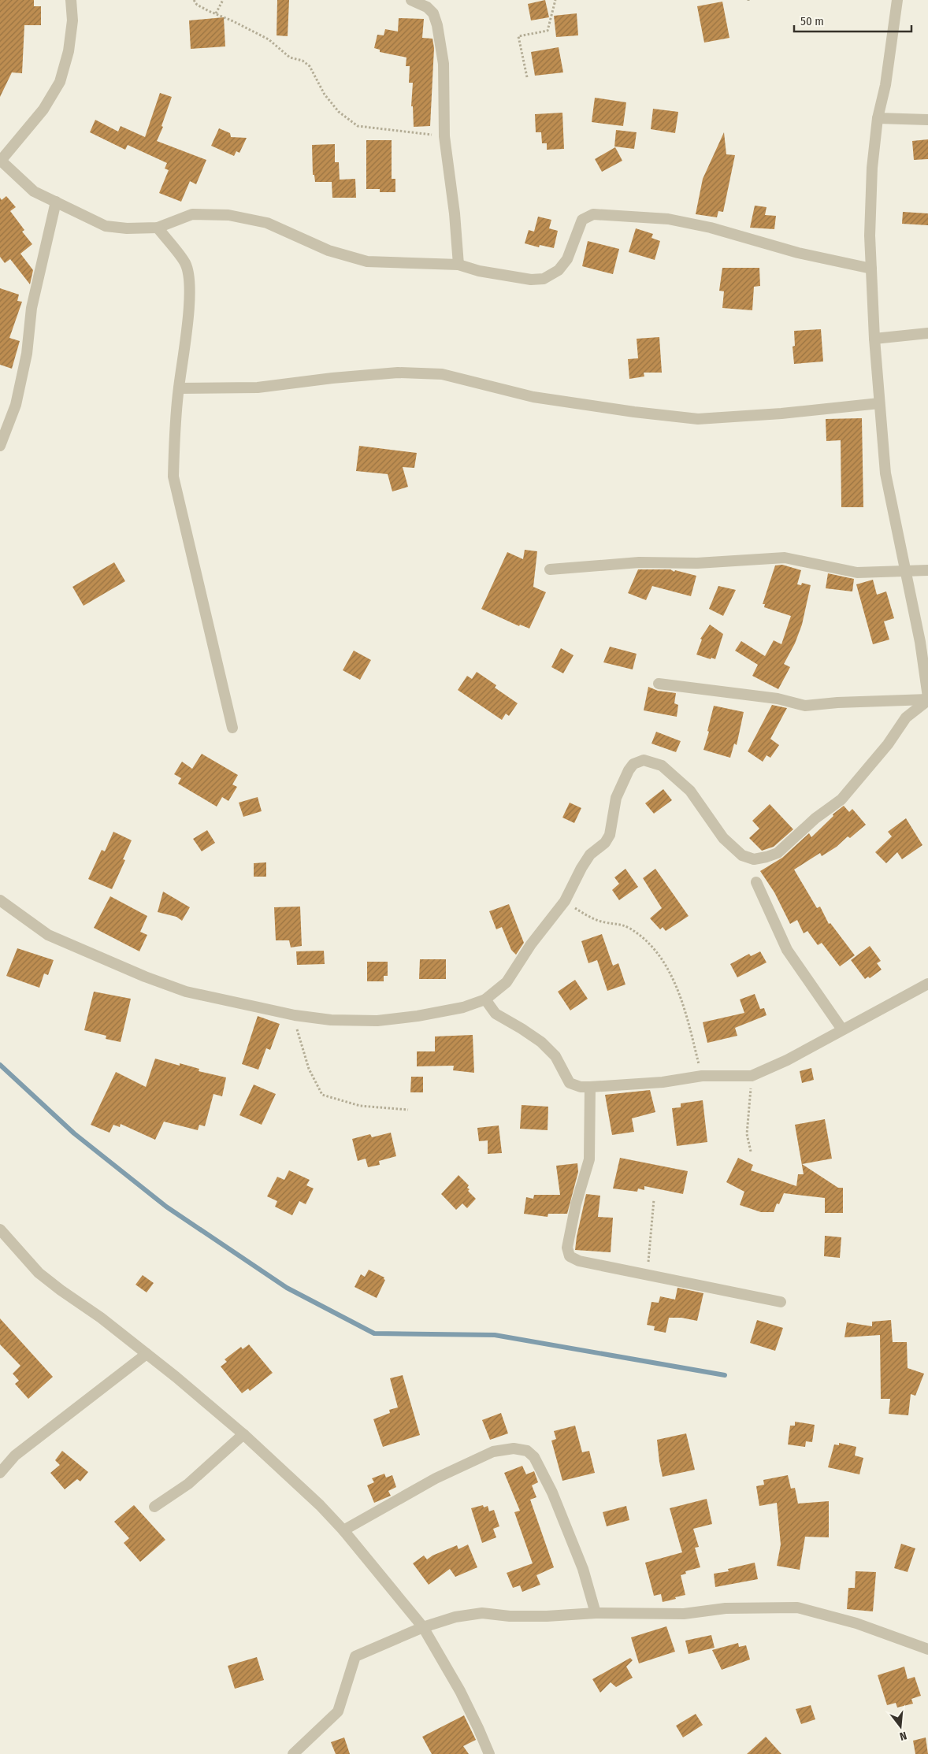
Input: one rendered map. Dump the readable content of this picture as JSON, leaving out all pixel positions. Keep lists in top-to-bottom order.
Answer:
{
  "scale_bar": "50 m",
  "north": "bottom"
}
